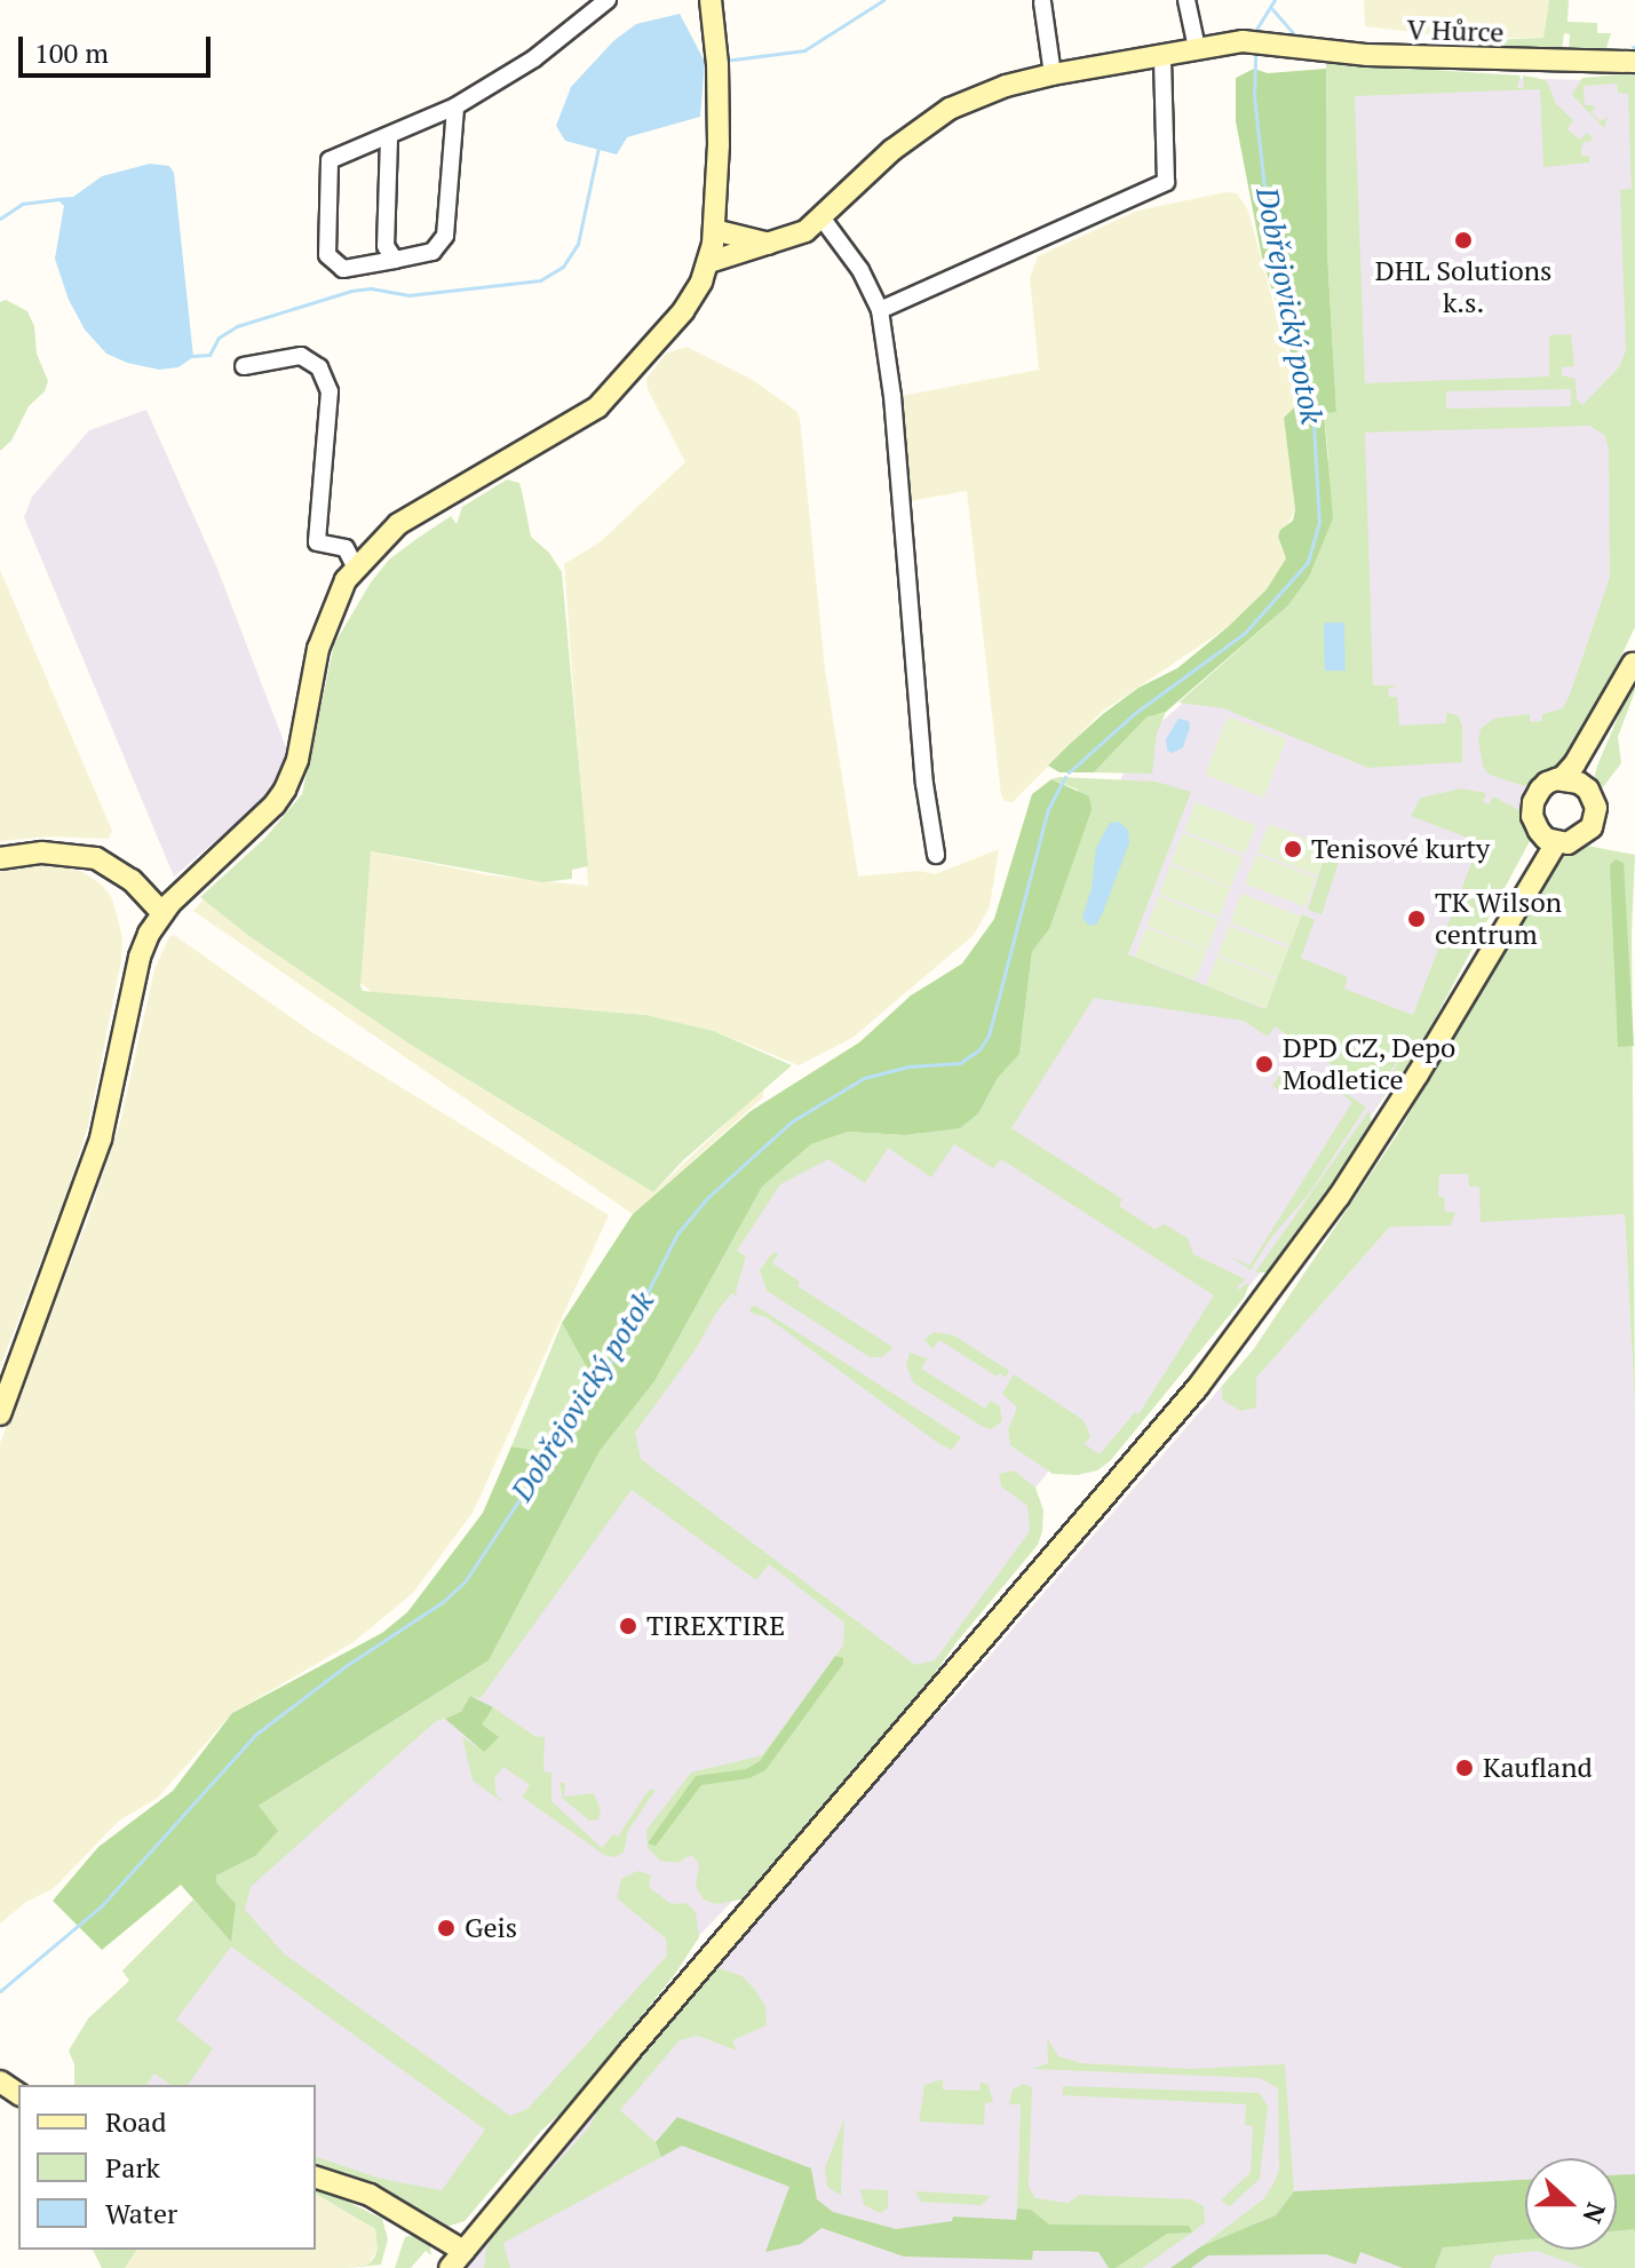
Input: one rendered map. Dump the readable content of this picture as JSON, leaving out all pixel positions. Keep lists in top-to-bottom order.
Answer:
{
  "streets": {
    "street": ["V Hůrce"]
  },
  "water": ["Dobřejovický potok"],
  "places": [
    "DHL Solutions k.s.",
    "Tenisové kurty",
    "TK Wilson centrum",
    "DPD CZ, Depo Modletice",
    "TIREXTIRE",
    "Kaufland",
    "Geis"
  ],
  "legend": ["Road", "Park", "Water"],
  "scale_bar": "100 m",
  "north": "right"
}
